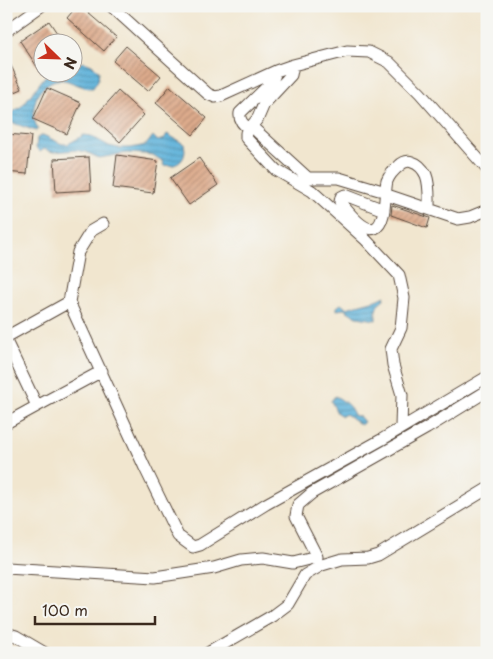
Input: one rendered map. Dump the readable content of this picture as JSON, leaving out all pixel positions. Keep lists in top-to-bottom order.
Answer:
{
  "scale_bar": "100 m",
  "north": "bottom right"
}
